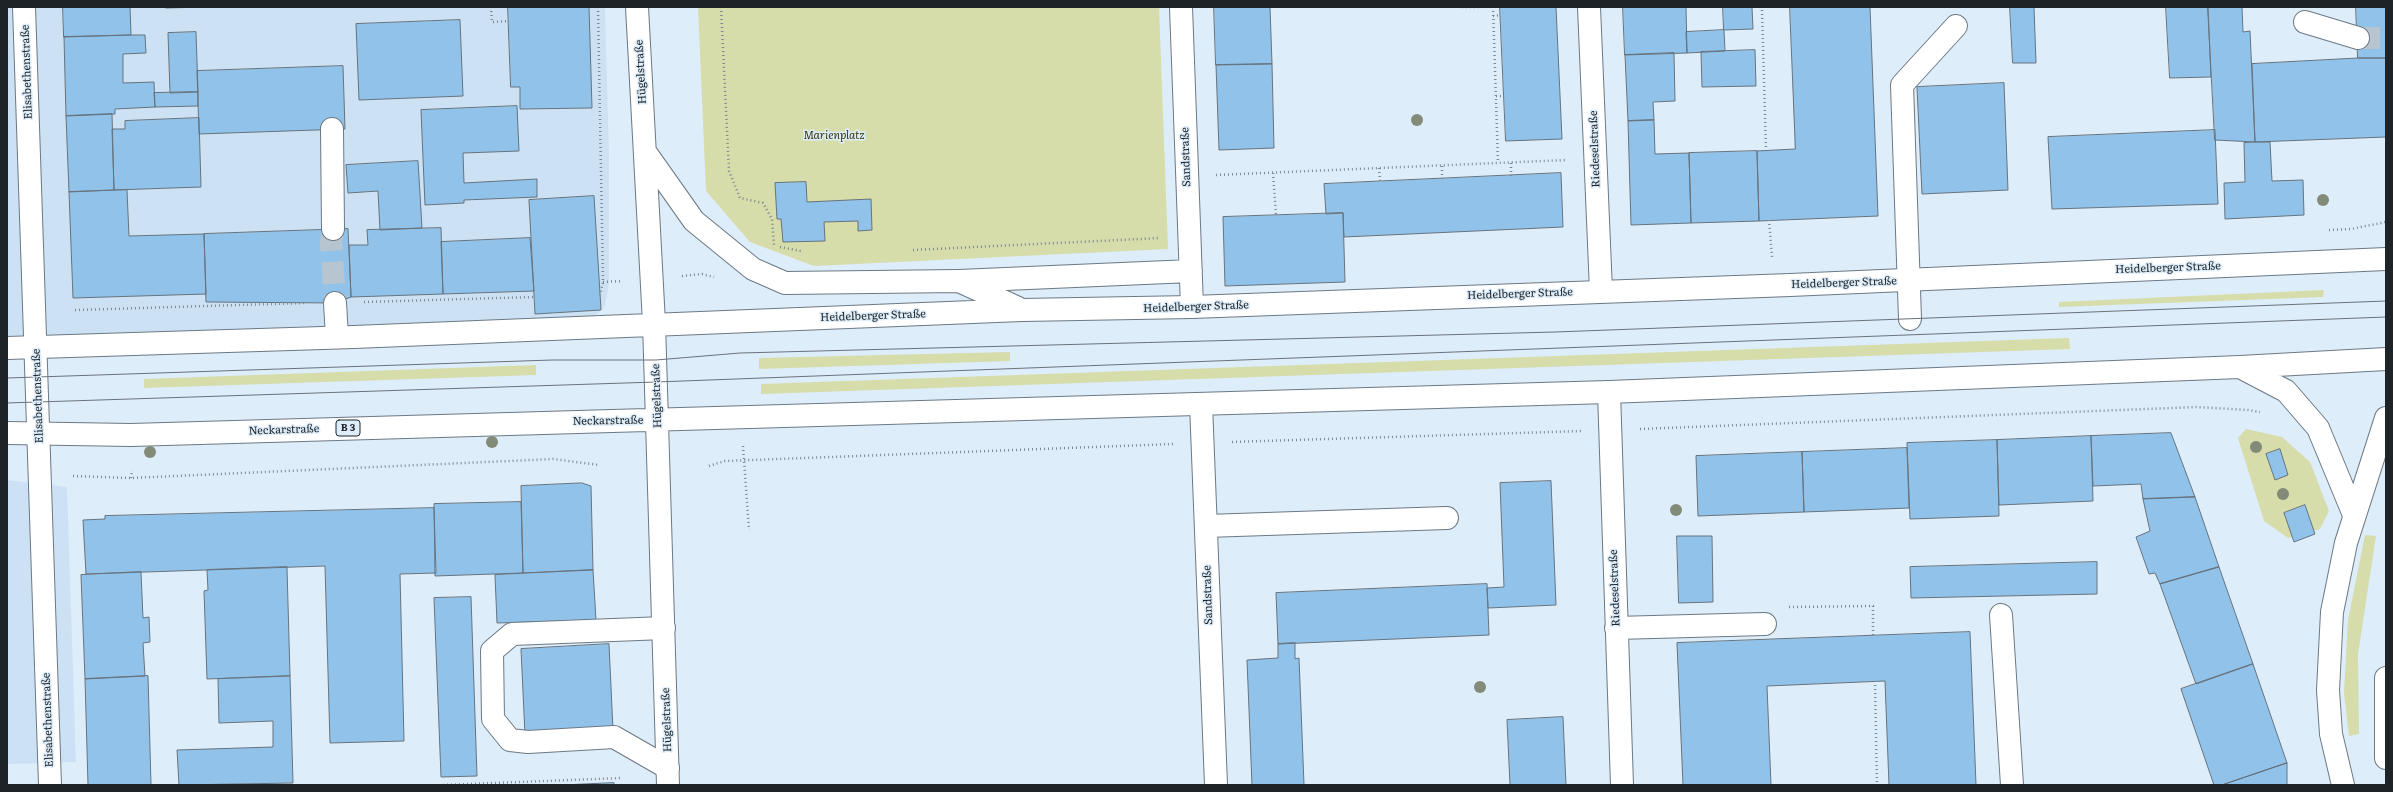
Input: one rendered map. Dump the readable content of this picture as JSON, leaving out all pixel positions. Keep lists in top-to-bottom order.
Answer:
{
  "streets": {
    "main road": [
      "Elisabethenstraße",
      "Hügelstraße",
      "Riedeselstraße",
      "Sandstraße",
      "Heidelberger Straße",
      "Neckarstraße",
      "B 3"
    ]
  },
  "crossings": [
    ["Elisabethenstraße", "Neckarstraße"],
    ["Hügelstraße", "Heidelberger Straße"],
    ["Hügelstraße", "Neckarstraße"],
    ["Hügelstraße", "B 3"],
    ["Riedeselstraße", "Heidelberger Straße"],
    ["Riedeselstraße", "B 3"],
    ["Sandstraße", "Heidelberger Straße"],
    ["Sandstraße", "B 3"],
    ["Neckarstraße", "B 3"]
  ],
  "parks": ["Marienplatz"]
}
